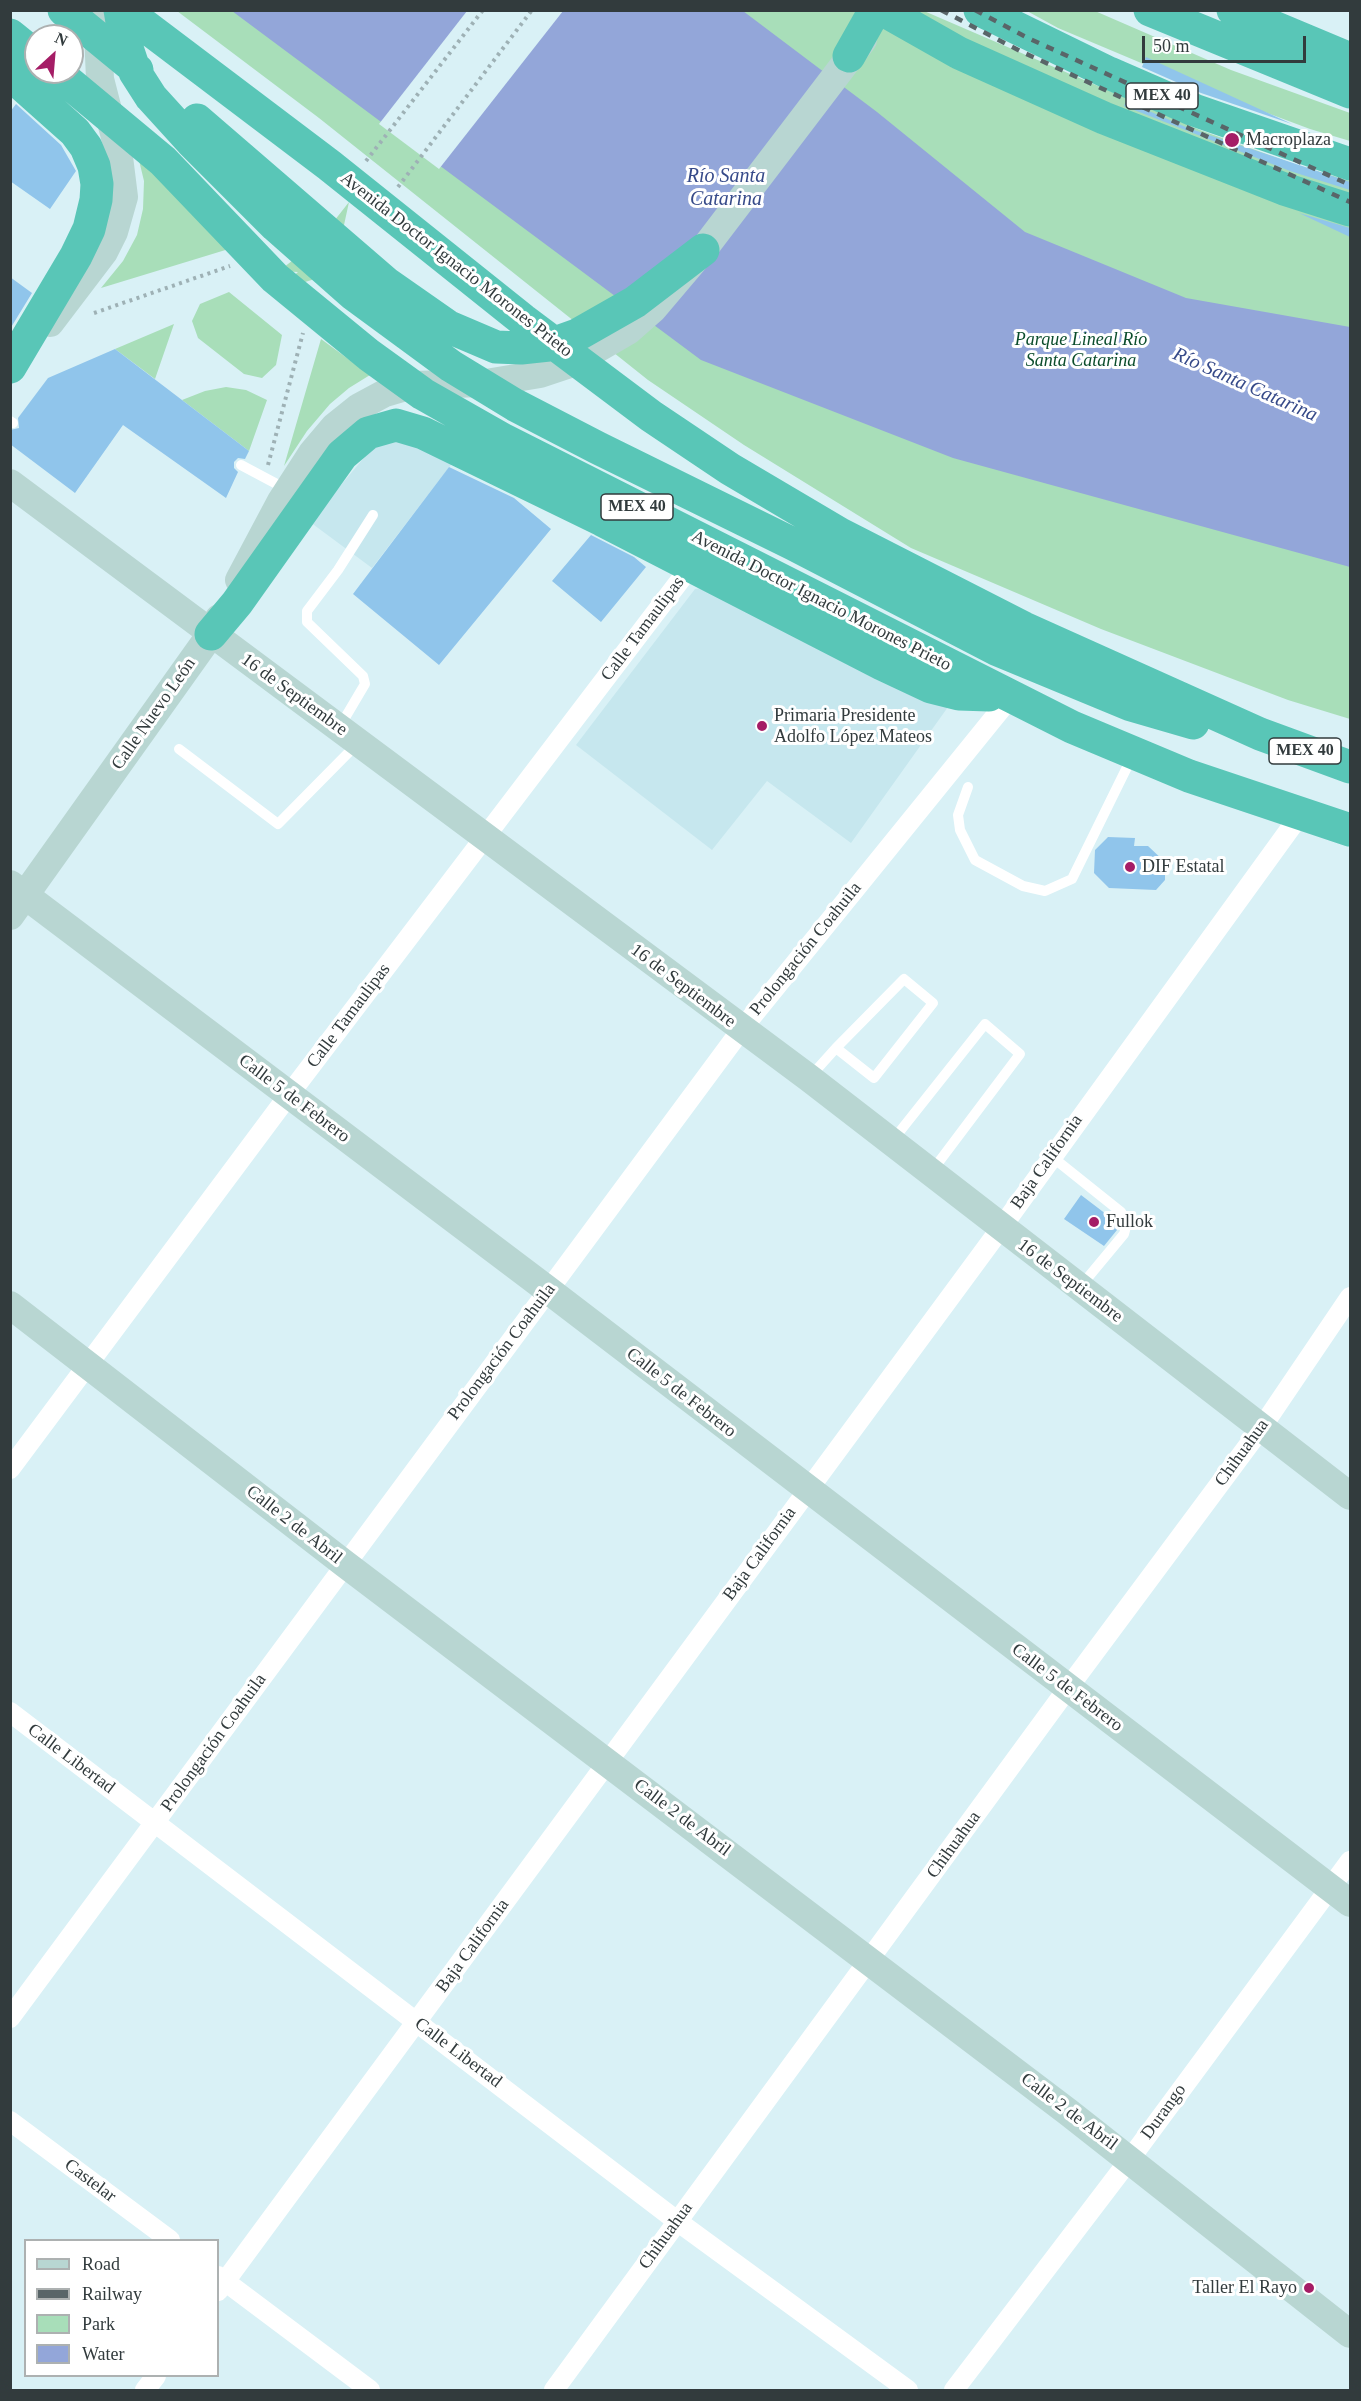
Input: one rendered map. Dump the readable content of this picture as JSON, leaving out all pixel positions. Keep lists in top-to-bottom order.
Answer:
{
  "streets": {
    "highway": ["MEX 40", "Avenida Doctor Ignacio Morones Prieto"],
    "street": [
      "Calle Tamaulipas",
      "16 de Septiembre",
      "Calle Nuevo León",
      "Prolongación Coahuila",
      "Calle 5 de Febrero",
      "Baja California",
      "Chihuahua",
      "Calle 2 de Abril",
      "Calle Libertad",
      "Durango",
      "Castelar"
    ]
  },
  "crossings": [
    ["Avenida Doctor Ignacio Morones Prieto", "Prolongación Coahuila"],
    ["Avenida Doctor Ignacio Morones Prieto", "Baja California"],
    ["Calle Tamaulipas", "16 de Septiembre"],
    ["Calle Tamaulipas", "Calle 5 de Febrero"],
    ["Calle Tamaulipas", "Calle 2 de Abril"],
    ["16 de Septiembre", "Calle Nuevo León"],
    ["16 de Septiembre", "Prolongación Coahuila"],
    ["16 de Septiembre", "Baja California"],
    ["16 de Septiembre", "Chihuahua"],
    ["Calle Nuevo León", "Calle 5 de Febrero"],
    ["Prolongación Coahuila", "Calle 5 de Febrero"],
    ["Prolongación Coahuila", "Calle 2 de Abril"],
    ["Prolongación Coahuila", "Calle Libertad"],
    ["Calle 5 de Febrero", "Baja California"],
    ["Calle 5 de Febrero", "Chihuahua"],
    ["Calle 5 de Febrero", "Durango"],
    ["Baja California", "Calle 2 de Abril"],
    ["Baja California", "Calle Libertad"],
    ["Chihuahua", "Calle 2 de Abril"],
    ["Chihuahua", "Calle Libertad"],
    ["Calle 2 de Abril", "Durango"]
  ],
  "water": ["Río Santa Catarina"],
  "parks": ["Parque Lineal Río Santa Catarina"],
  "places": [
    "Macroplaza",
    "Primaria Presidente Adolfo López Mateos",
    "DIF Estatal",
    "Fullok",
    "Taller El Rayo"
  ],
  "legend": [
    "Road",
    "Railway",
    "Park",
    "Water"
  ],
  "scale_bar": "50 m",
  "north": "top right"
}
